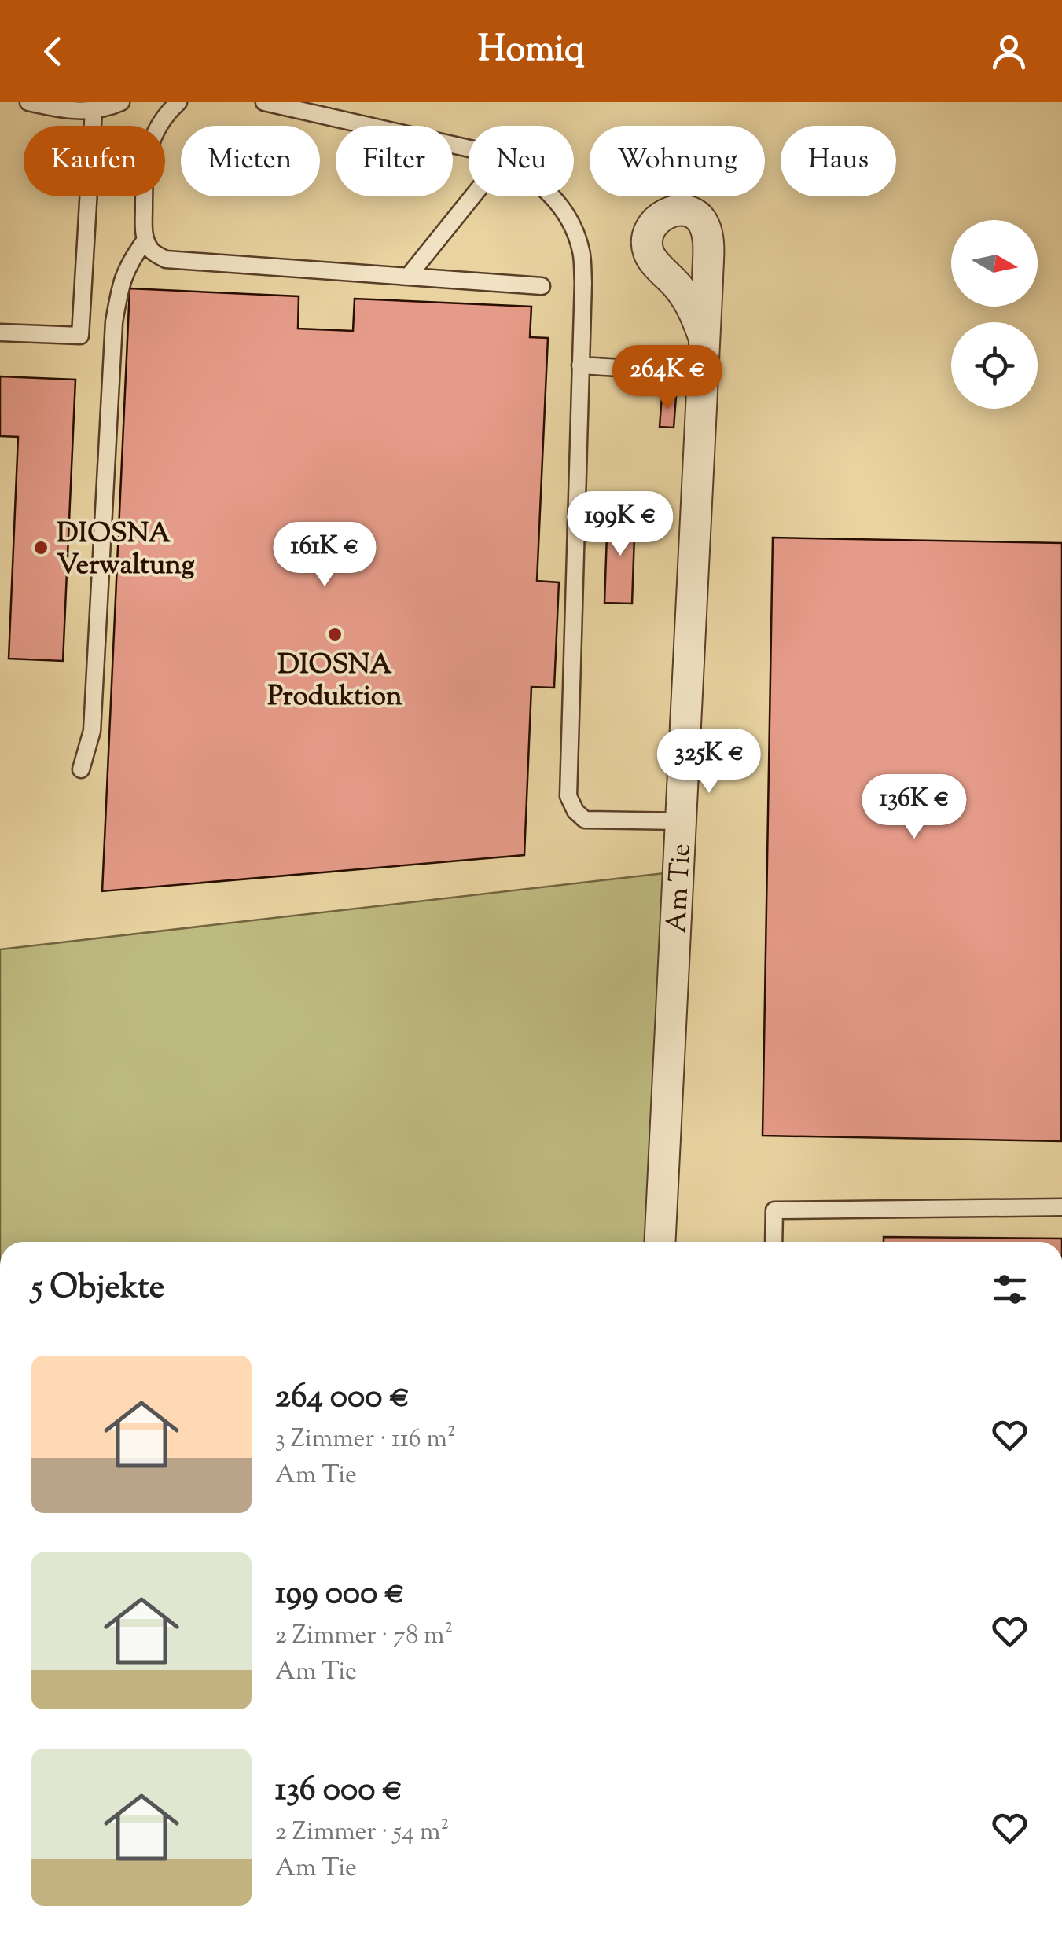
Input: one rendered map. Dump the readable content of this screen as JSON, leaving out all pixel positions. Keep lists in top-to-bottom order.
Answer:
{
  "streets": {
    "street": ["Am Tie"]
  },
  "places": ["DIOSNA Verwaltung", "DIOSNA Produktion"],
  "north": "right",
  "page": {
    "header": "Homiq",
    "chip": [
      "Kaufen",
      "Mieten",
      "Filter",
      "Neu",
      "Wohnung",
      "Haus"
    ],
    "price": [
      "264K €",
      "199K €",
      "161K €",
      "325K €",
      "136K €"
    ],
    "heading": "5 Objekte",
    "list": [
      {
        "name": "264 000 €",
        "note": "3 Zimmer · 116 m² · Am Tie"
      },
      {
        "name": "199 000 €",
        "note": "2 Zimmer · 78 m² · Am Tie"
      },
      {
        "name": "136 000 €",
        "note": "2 Zimmer · 54 m² · Am Tie"
      }
    ]
  }
}
